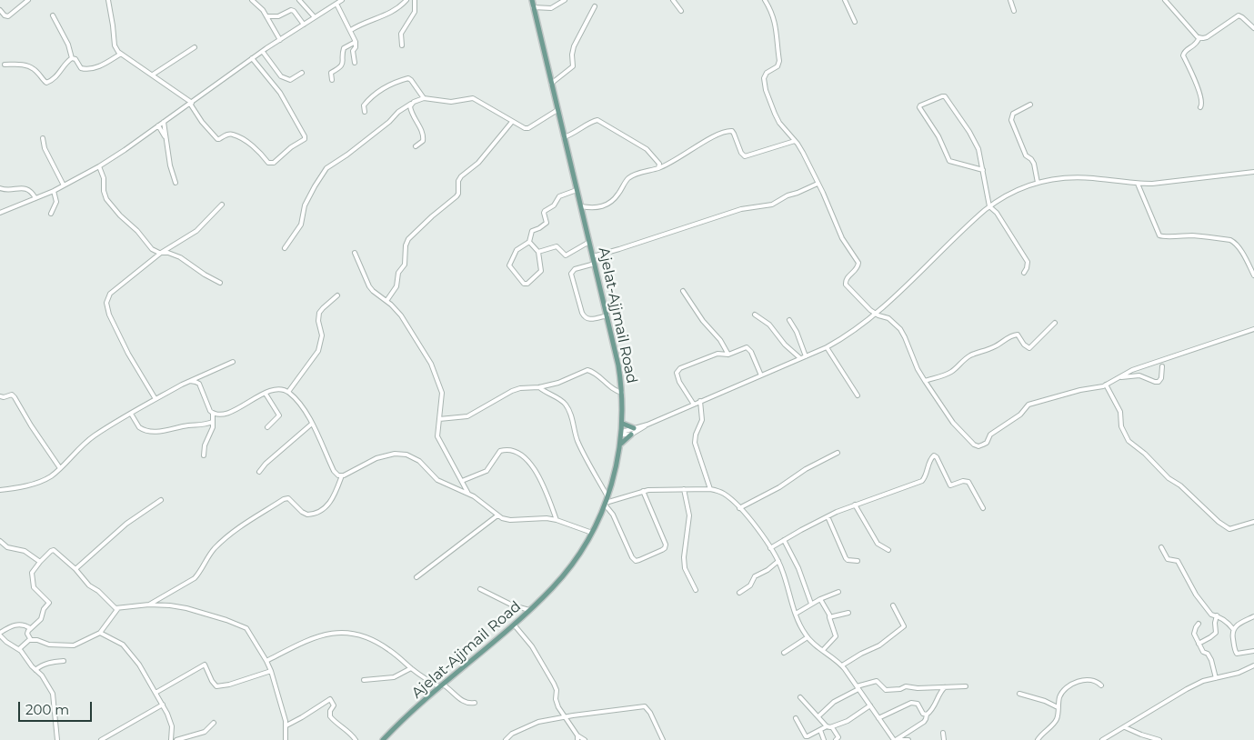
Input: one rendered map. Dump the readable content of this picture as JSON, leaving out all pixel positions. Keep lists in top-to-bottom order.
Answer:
{
  "streets": {
    "main road": ["Ajelat-Ajjmail Road"]
  },
  "scale_bar": "200 m"
}
